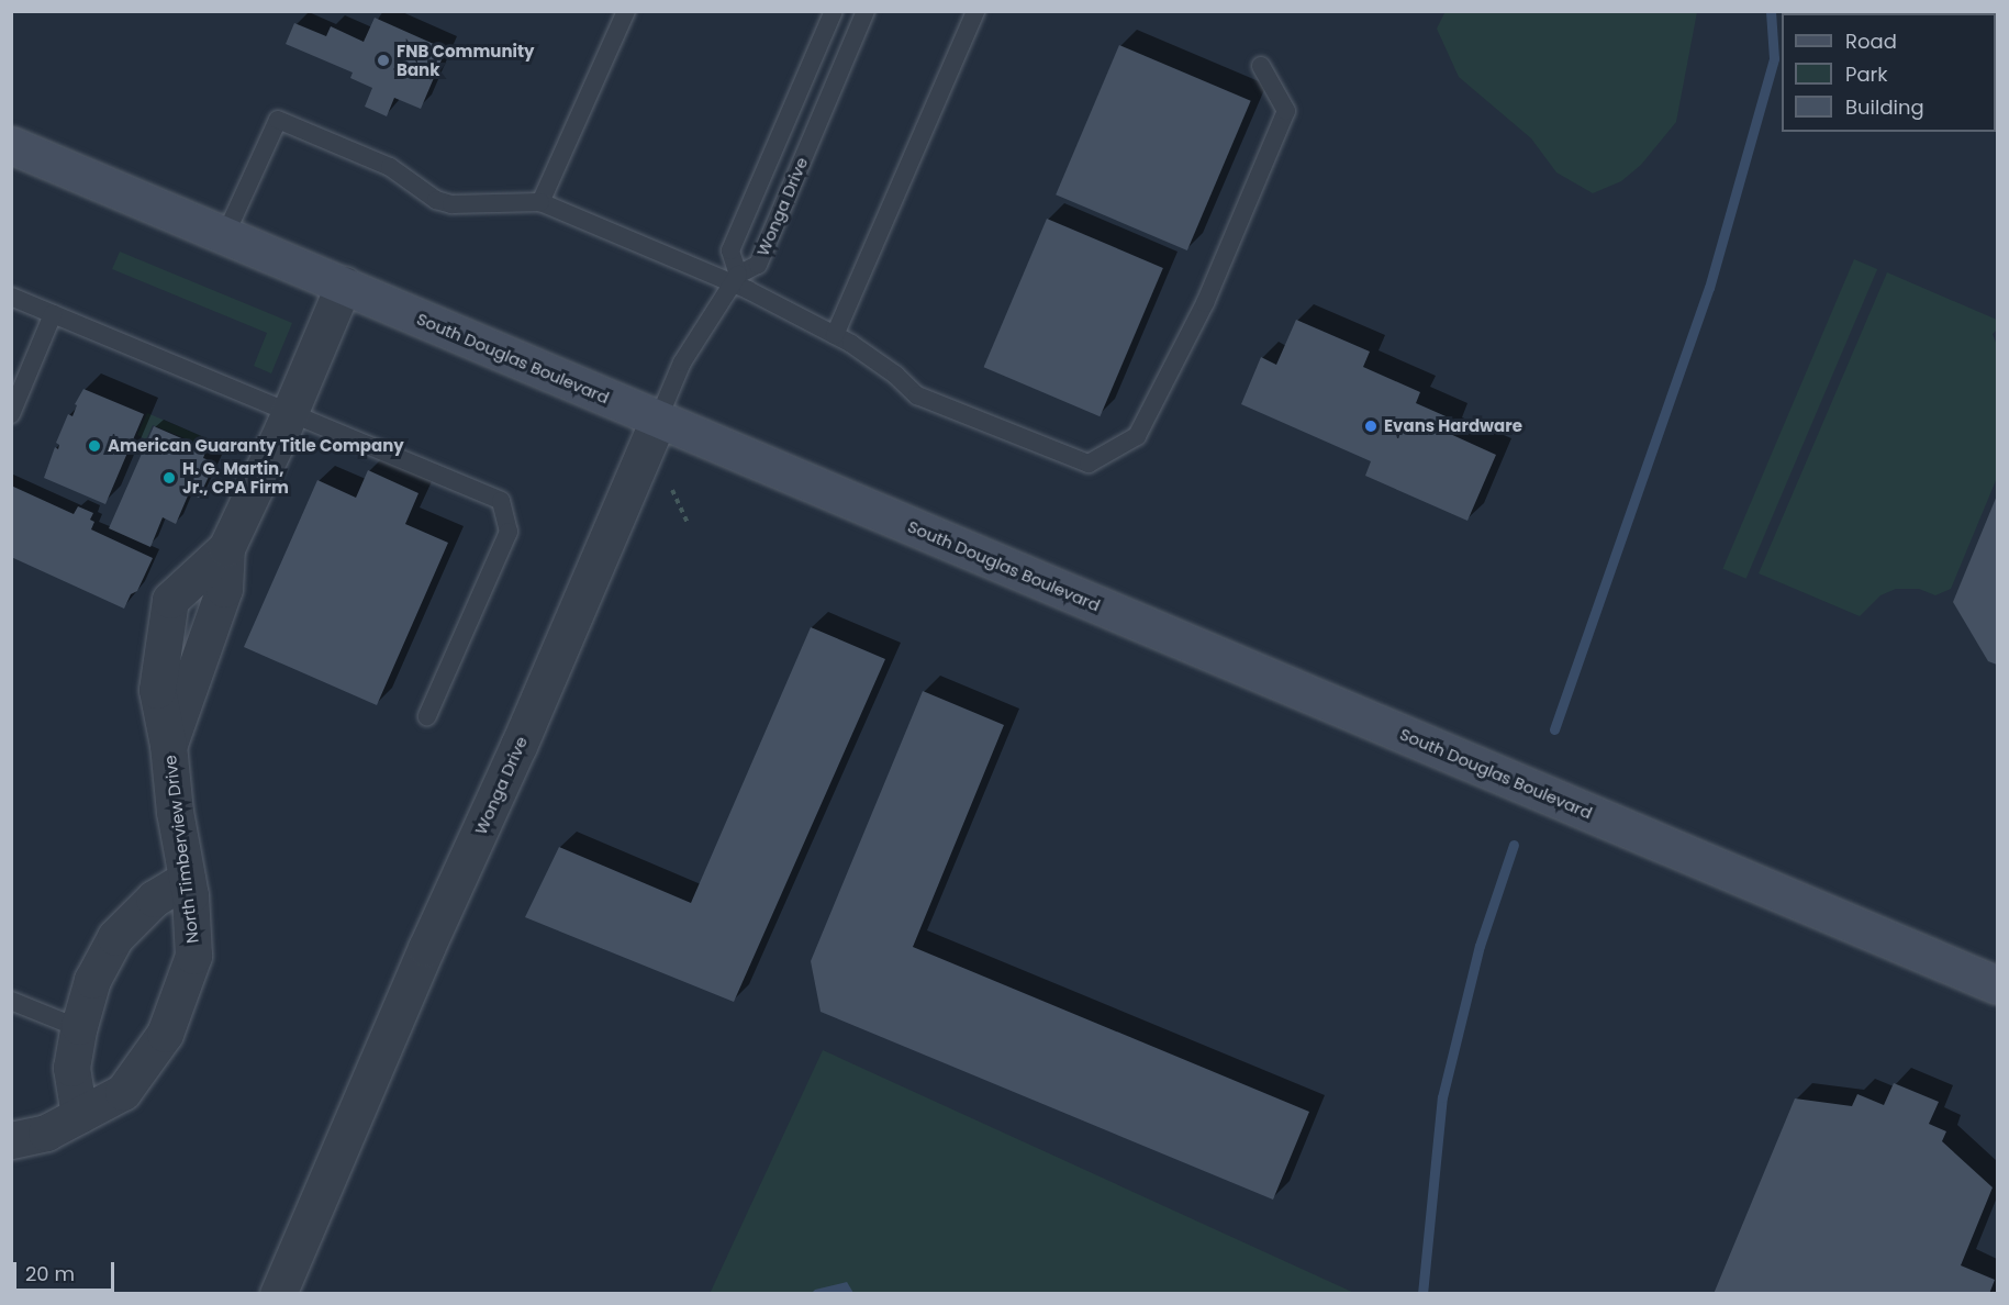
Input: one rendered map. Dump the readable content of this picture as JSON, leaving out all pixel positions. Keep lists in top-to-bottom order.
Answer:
{
  "streets": {
    "main road": ["South Douglas Boulevard"],
    "street": ["Wonga Drive", "North Timberview Drive"]
  },
  "crossings": [
    ["Wonga Drive", "South Douglas Boulevard"],
    ["South Douglas Boulevard", "North Timberview Drive"]
  ],
  "places": [
    "FNB Community Bank",
    "Evans Hardware",
    "American Guaranty Title Company",
    "H. G. Martin, Jr., CPA Firm"
  ],
  "legend": ["Road", "Park", "Building"],
  "scale_bar": "20 m"
}
